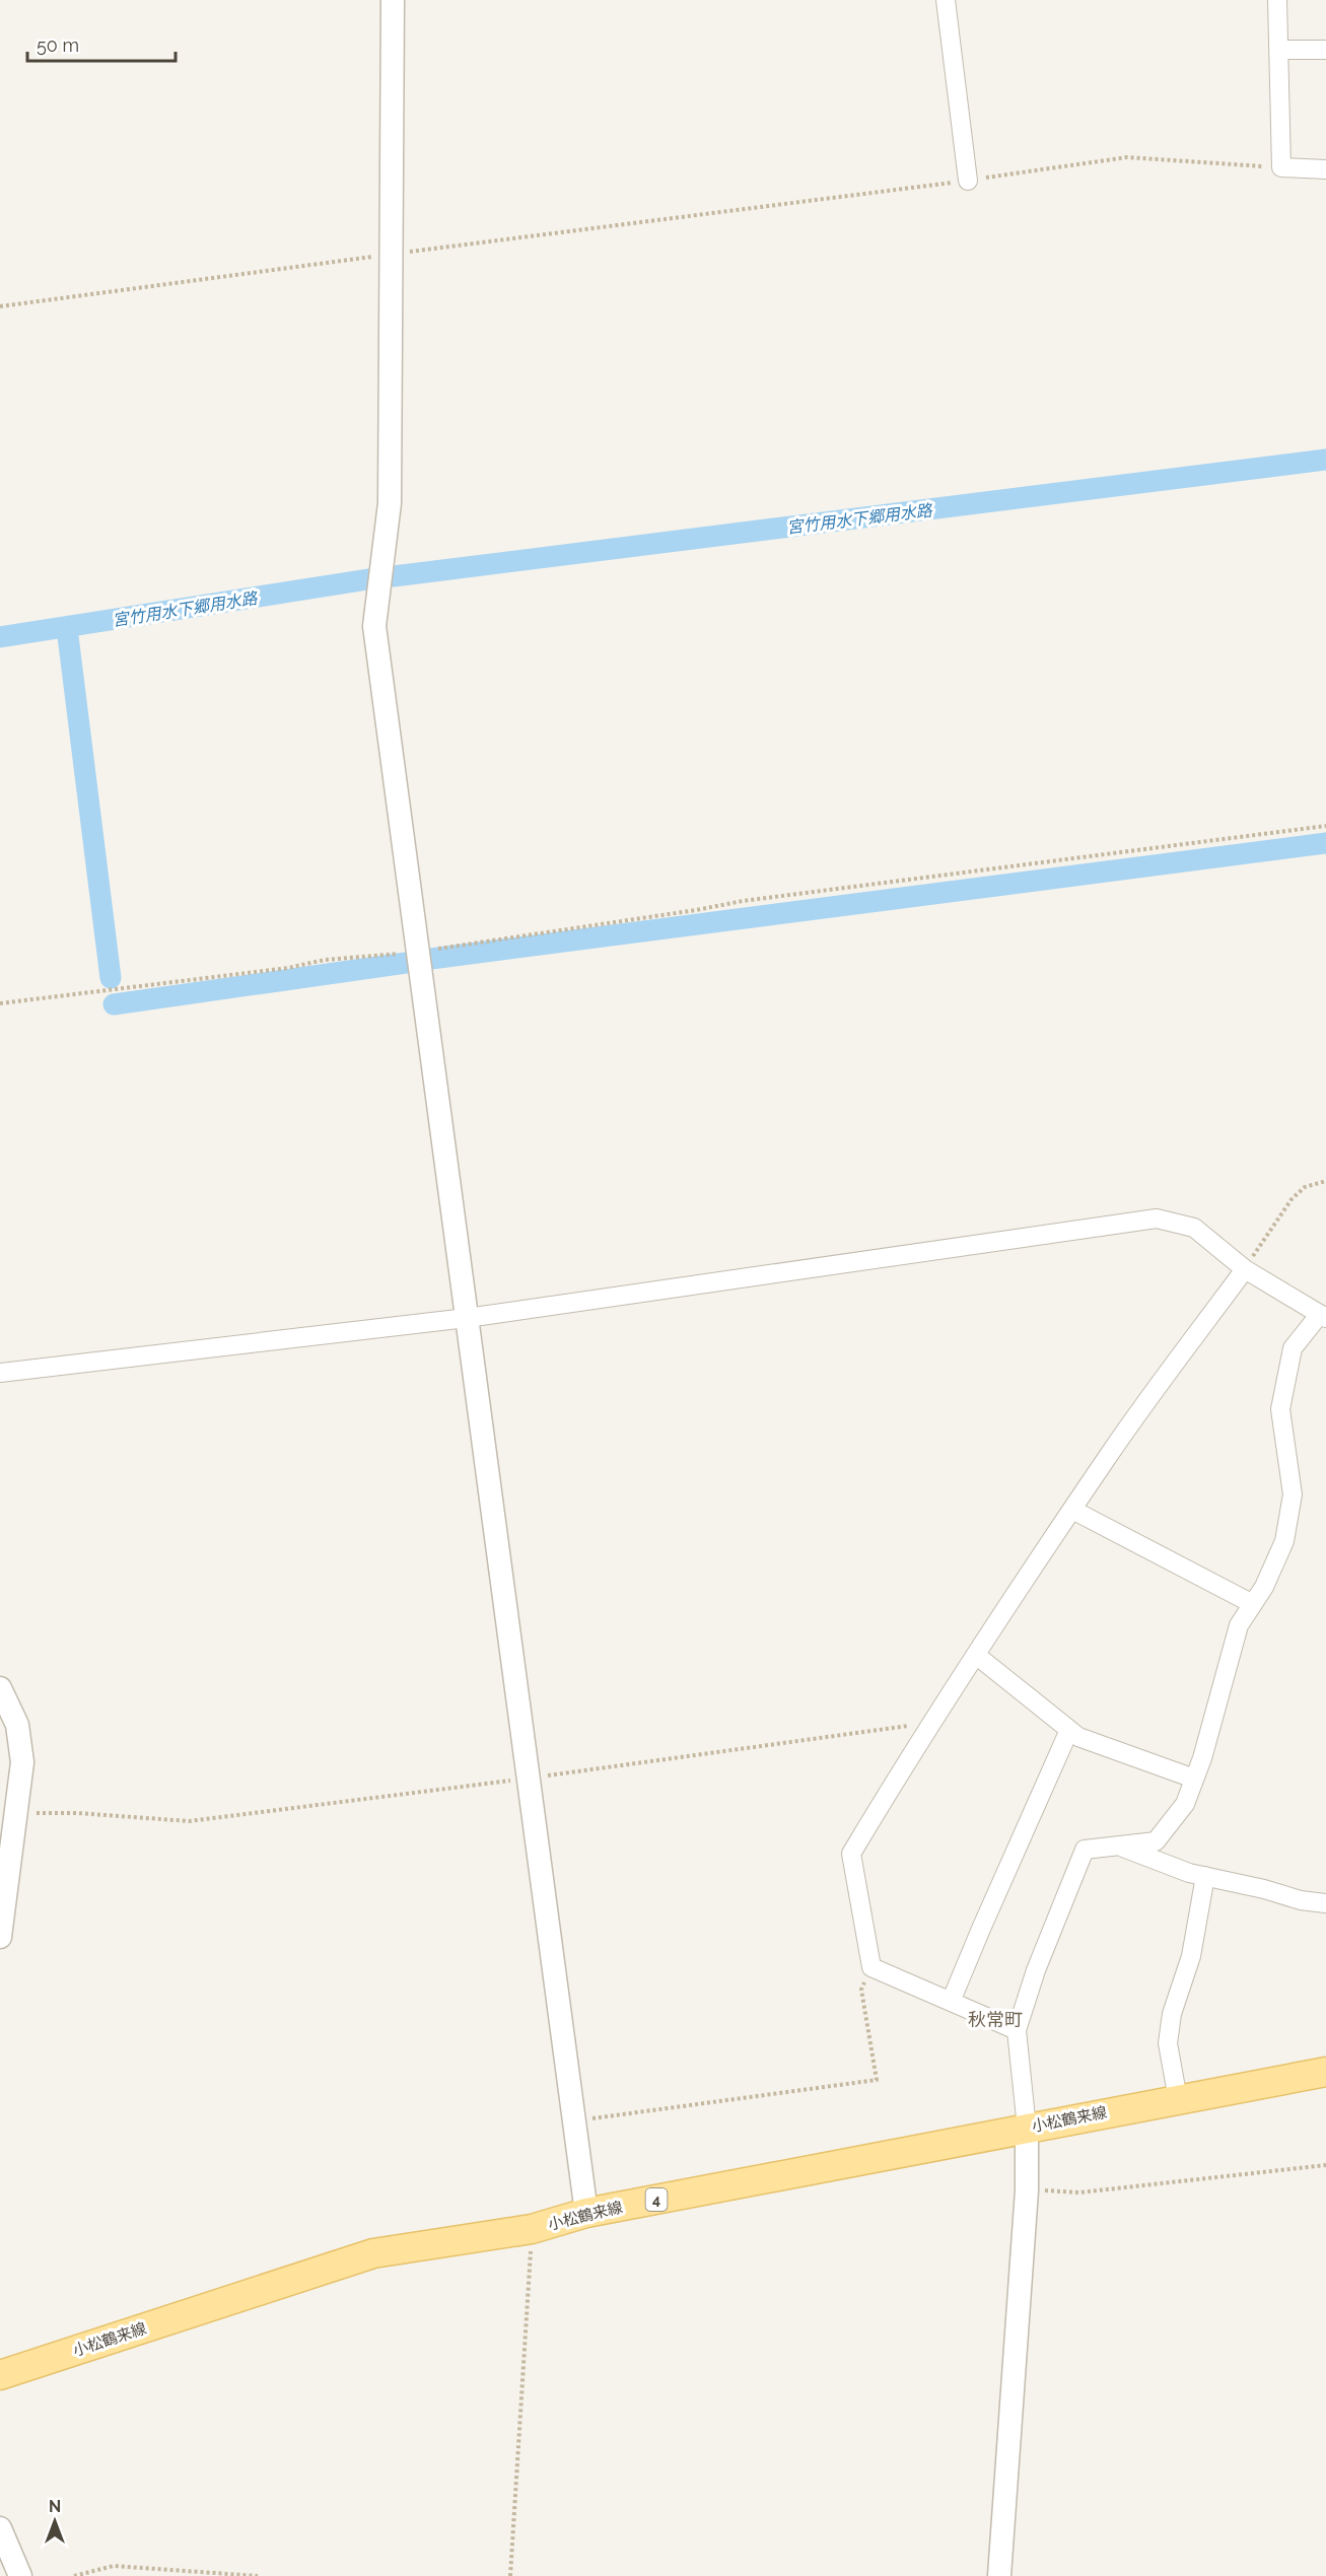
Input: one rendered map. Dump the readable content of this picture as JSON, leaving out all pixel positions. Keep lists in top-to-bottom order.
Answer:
{
  "streets": {
    "main road": ["小松鶴来線", "4"]
  },
  "districts": ["秋常町"],
  "water": ["宮竹用水下郷用水路"],
  "scale_bar": "50 m",
  "north": "top"
}
